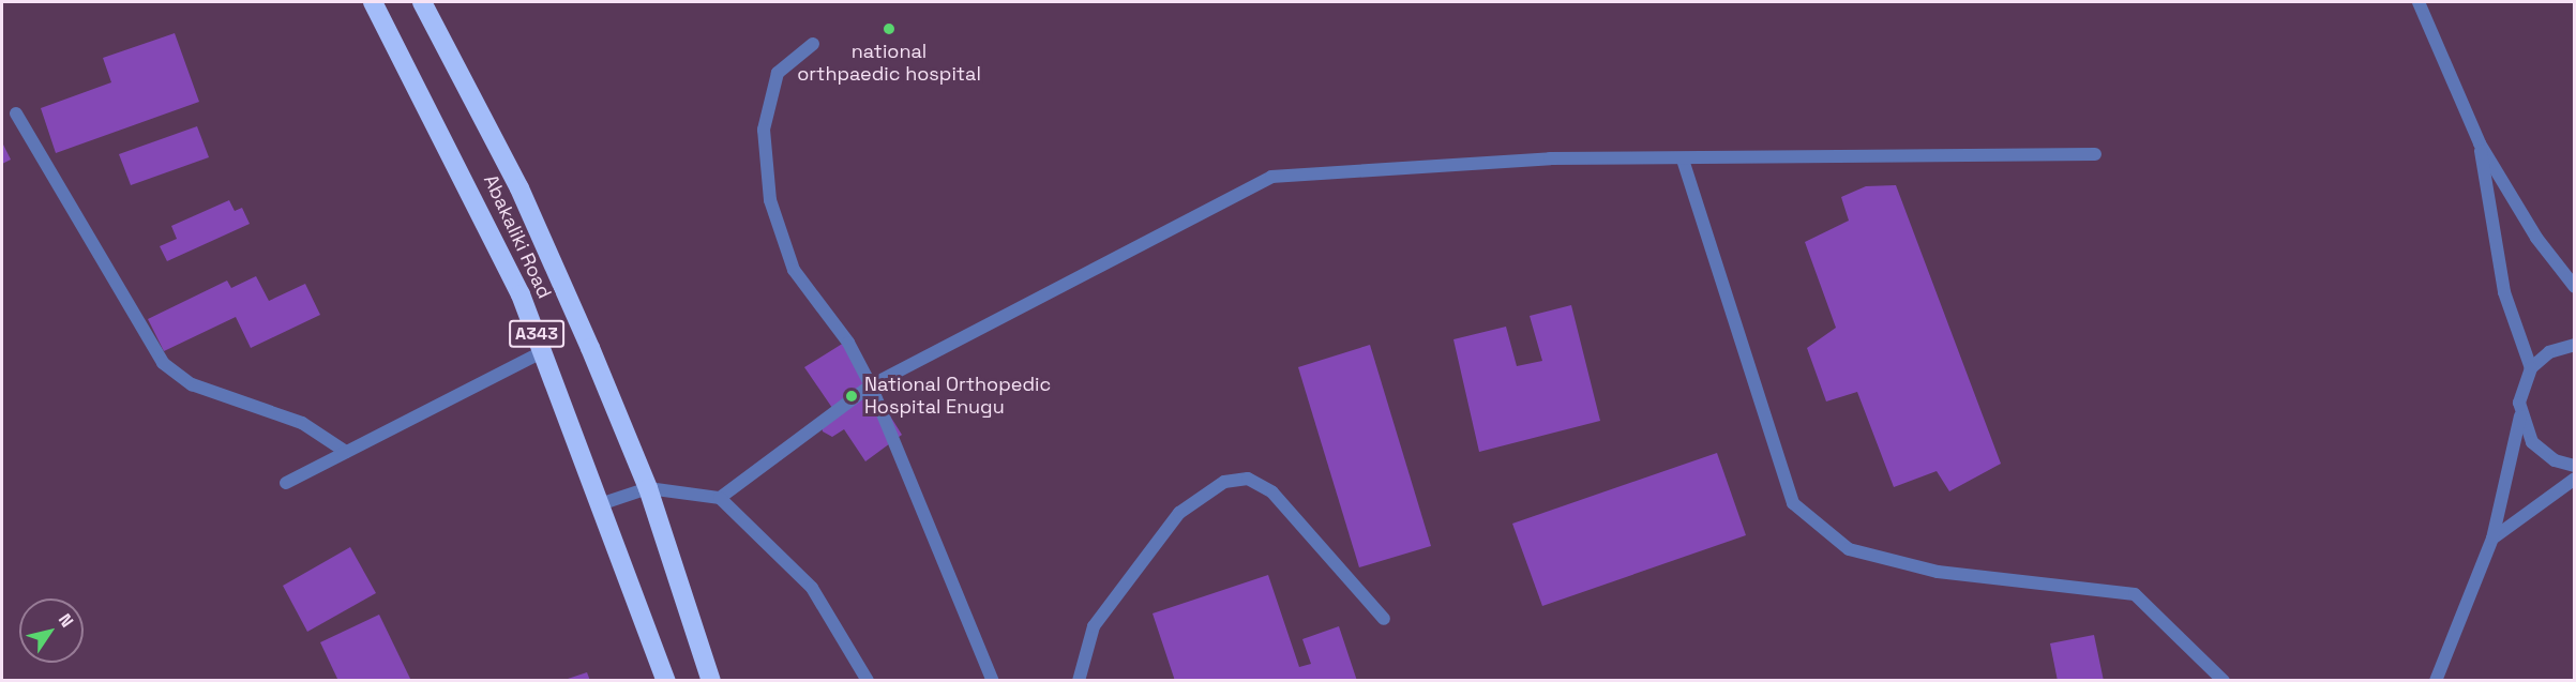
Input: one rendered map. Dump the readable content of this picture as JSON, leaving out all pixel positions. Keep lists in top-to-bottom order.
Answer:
{
  "streets": {
    "highway": ["Abakaliki Road", "A343"]
  },
  "places": ["national orthpaedic hospital", "National Orthopedic Hospital Enugu"],
  "north": "top right"
}
